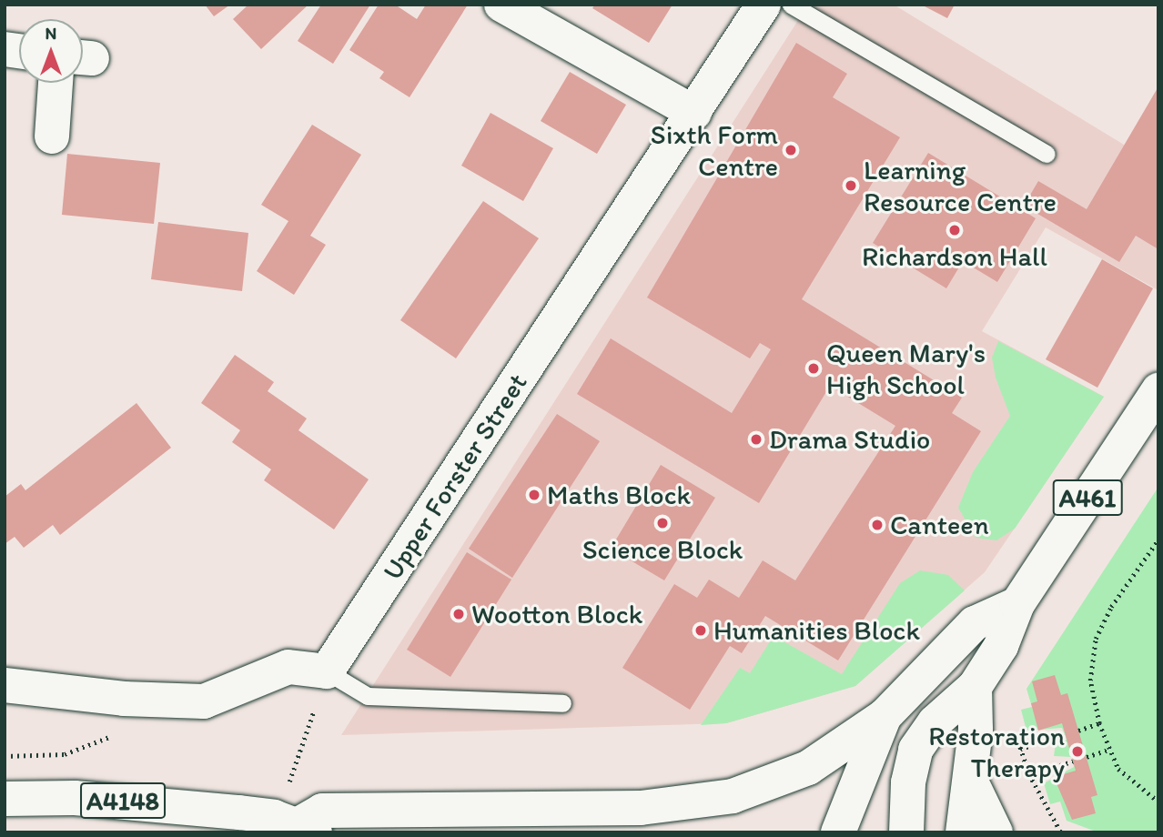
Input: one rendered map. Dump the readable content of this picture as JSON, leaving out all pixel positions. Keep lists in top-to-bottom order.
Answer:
{
  "streets": {
    "main road": ["Upper Forster Street", "A461", "A4148"]
  },
  "places": [
    "Sixth Form Centre",
    "Learning Resource Centre",
    "Richardson Hall",
    "Queen Mary's High School",
    "Drama Studio",
    "Maths Block",
    "Science Block",
    "Canteen",
    "Wootton Block",
    "Humanities Block",
    "Restoration Therapy"
  ],
  "north": "top"
}
